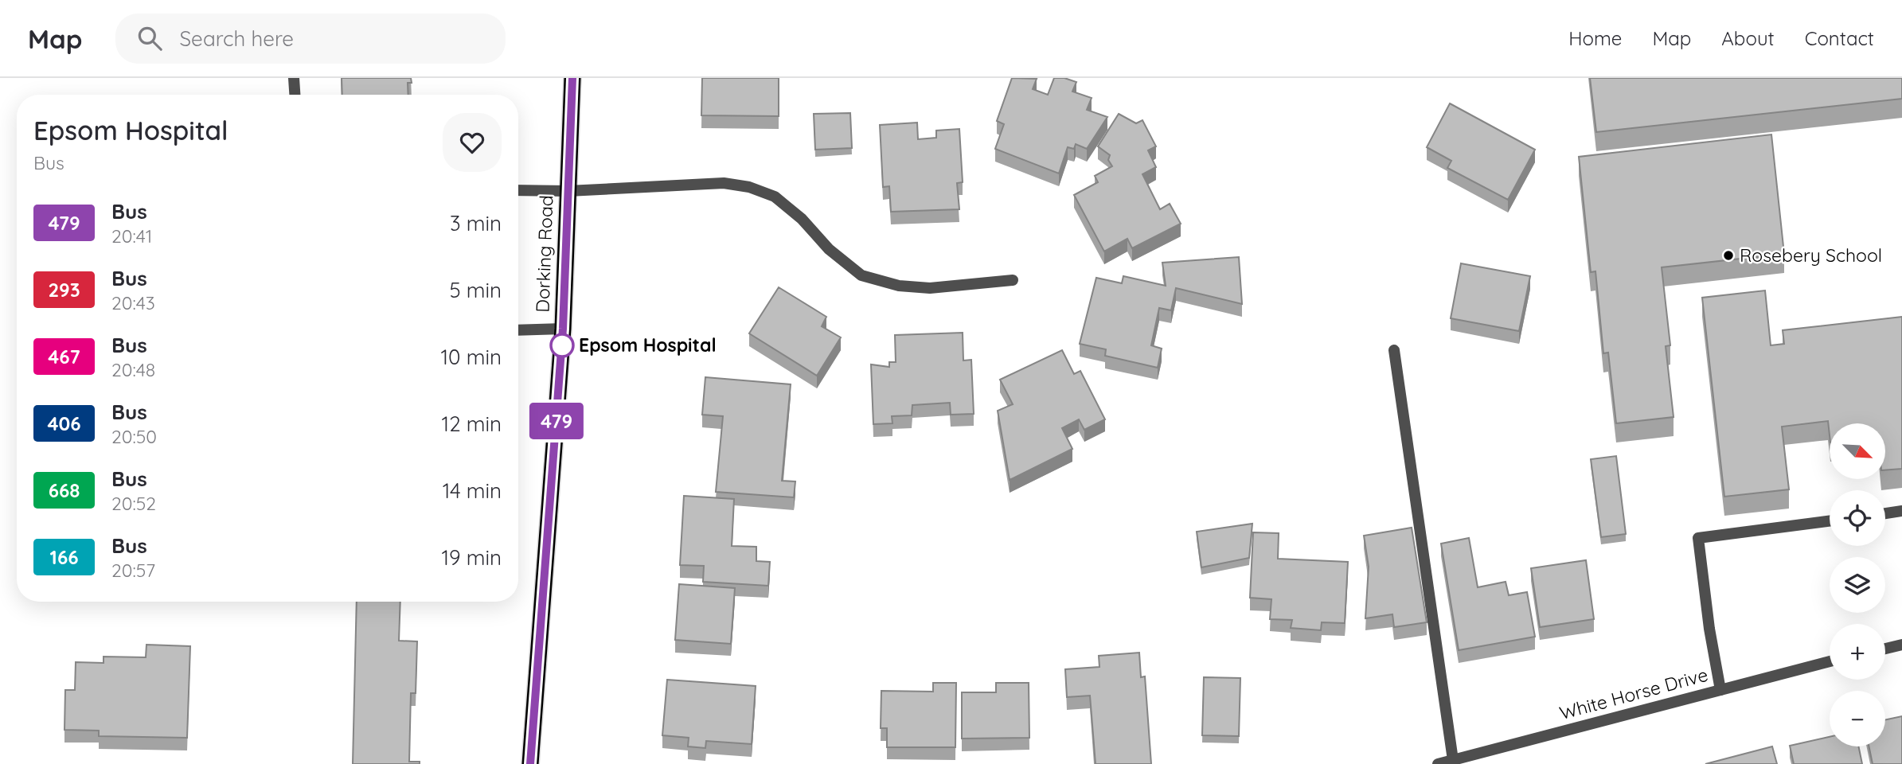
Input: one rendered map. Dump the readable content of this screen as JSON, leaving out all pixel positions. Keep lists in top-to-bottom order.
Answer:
{
  "streets": {
    "highway": ["Dorking Road"],
    "street": ["White Horse Drive"]
  },
  "places": ["Rosebery School", "Epsom Hospital"],
  "lines": ["bus line 479"],
  "north": "bottom right",
  "page": {
    "header": "Map",
    "search": "Search here",
    "nav": [
      "Home",
      "Map",
      "About",
      "Contact"
    ],
    "on_map": "479",
    "heading": ["Epsom Hospital", "Bus"],
    "list": [
      {
        "mark": "479",
        "name": "Bus",
        "note": "20:41",
        "value": "3 min"
      },
      {
        "mark": "293",
        "name": "Bus",
        "note": "20:43",
        "value": "5 min"
      },
      {
        "mark": "467",
        "name": "Bus",
        "note": "20:48",
        "value": "10 min"
      },
      {
        "mark": "406",
        "name": "Bus",
        "note": "20:50",
        "value": "12 min"
      },
      {
        "mark": "668",
        "name": "Bus",
        "note": "20:52",
        "value": "14 min"
      },
      {
        "mark": "166",
        "name": "Bus",
        "note": "20:57",
        "value": "19 min"
      }
    ],
    "map_buttons": ["+", "−"]
  }
}
